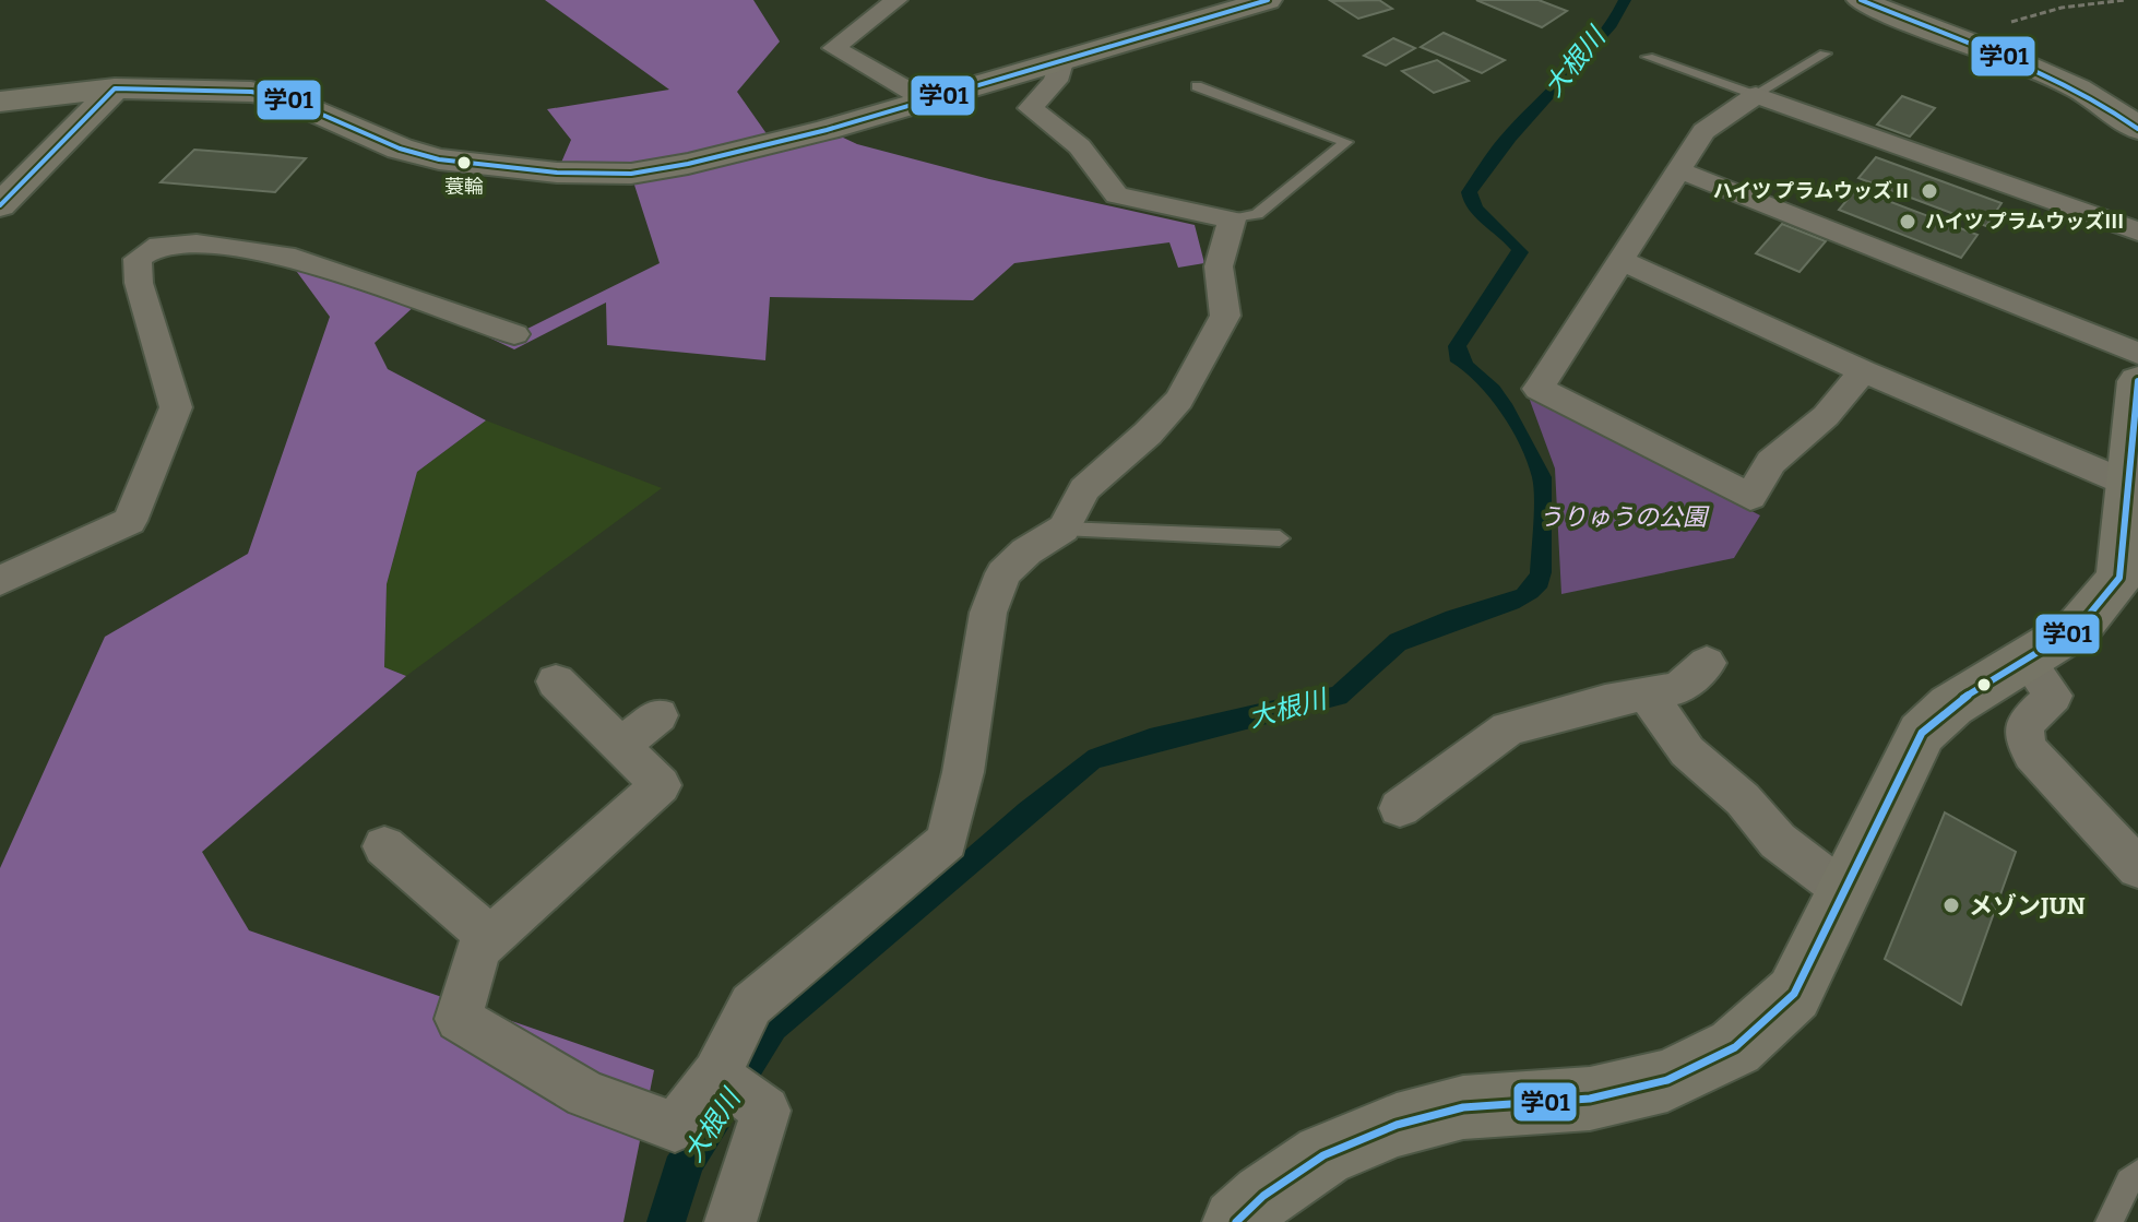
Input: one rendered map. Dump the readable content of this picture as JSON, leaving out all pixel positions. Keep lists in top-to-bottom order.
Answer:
{
  "water": ["大根川"],
  "parks": ["うりゅうの公園"],
  "places": [
    "蓑輪",
    "ハイツ プラムウッズⅡ",
    "ハイツ プラムウッズⅢ",
    "メゾンJUN"
  ],
  "lines": ["transit line 学01"]
}
